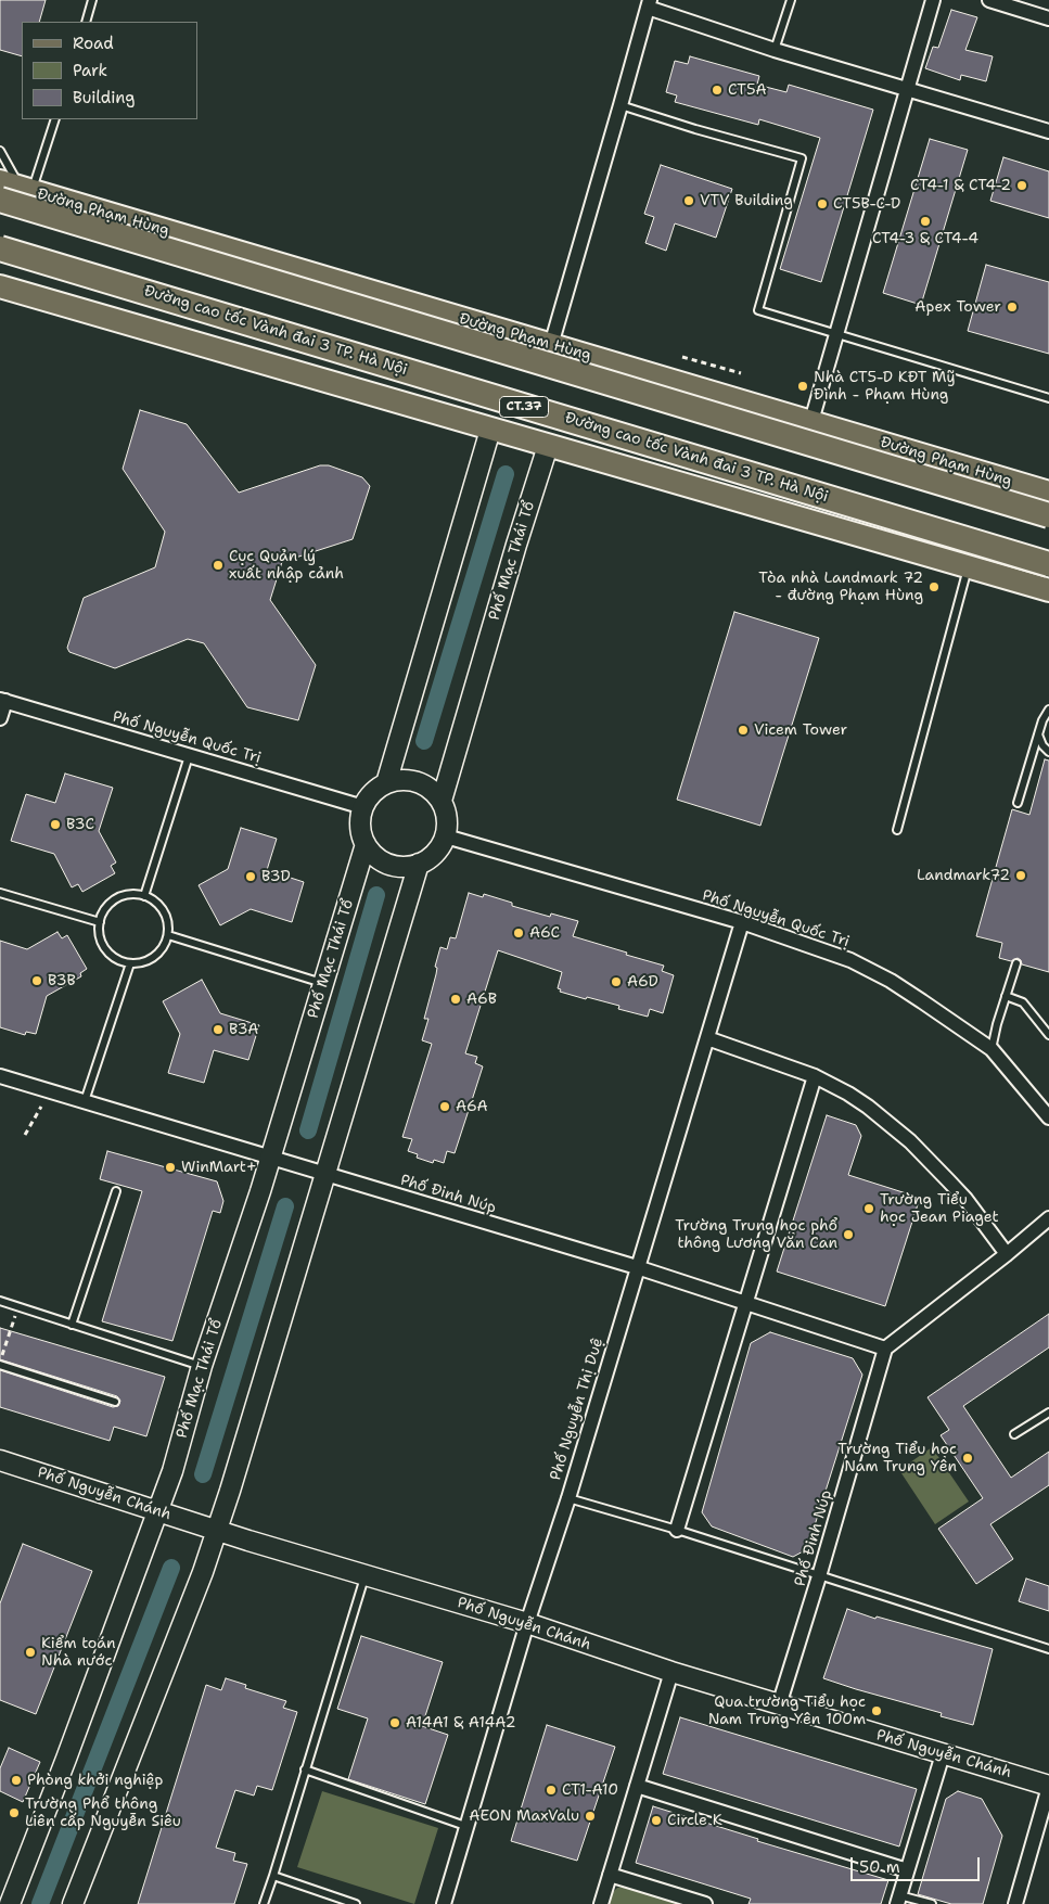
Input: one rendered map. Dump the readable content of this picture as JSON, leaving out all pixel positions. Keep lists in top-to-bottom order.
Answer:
{
  "streets": {
    "highway": ["Đường cao tốc Vành đai 3 TP. Hà Nội", "CT.37"],
    "main road": ["Đường Phạm Hùng"],
    "street": [
      "Phố Mạc Thái Tổ",
      "Phố Nguyễn Quốc Trị",
      "Phố Đinh Núp",
      "Phố Nguyễn Thị Duệ",
      "Phố Nguyễn Chánh"
    ]
  },
  "crossings": [
    ["Phố Mạc Thái Tổ", "Phố Nguyễn Quốc Trị"],
    ["Phố Mạc Thái Tổ", "Phố Đinh Núp"],
    ["Phố Mạc Thái Tổ", "Phố Nguyễn Chánh"],
    ["Phố Nguyễn Quốc Trị", "Phố Nguyễn Thị Duệ"],
    ["Phố Đinh Núp", "Phố Nguyễn Thị Duệ"],
    ["Phố Đinh Núp", "Phố Nguyễn Chánh"],
    ["Phố Nguyễn Thị Duệ", "Phố Nguyễn Chánh"]
  ],
  "places": [
    "CT5A",
    "CT4-1 & CT4-2",
    "VTV Building",
    "CT5B-C-D",
    "CT4-3 & CT4-4",
    "Apex Tower",
    "Nhà CT5-D KĐT Mỹ Đình - Phạm Hùng",
    "Cục Quản lý xuất nhập cảnh",
    "Tòa nhà Landmark 72 - đường Phạm Hùng",
    "Vicem Tower",
    "B3C",
    "Landmark72",
    "B3D",
    "A6C",
    "B3B",
    "A6D",
    "A6B",
    "B3A",
    "A6A",
    "WinMart+",
    "Trường Tiểu học Jean Piaget",
    "Trường Trung học phổ thông Lương Văn Can",
    "Trường Tiểu học Nam Trung Yên",
    "Kiểm toán Nhà nước",
    "Qua trường Tiểu học Nam Trung Yên 100m",
    "A14A1 & A14A2",
    "Phòng khởi nghiệp",
    "CT1-A10",
    "Trường Phổ thông Liên cấp Nguyễn Siêu",
    "AEON MaxValu",
    "Circle K"
  ],
  "legend": ["Road", "Park", "Building"],
  "scale_bar": "50 m"
}
